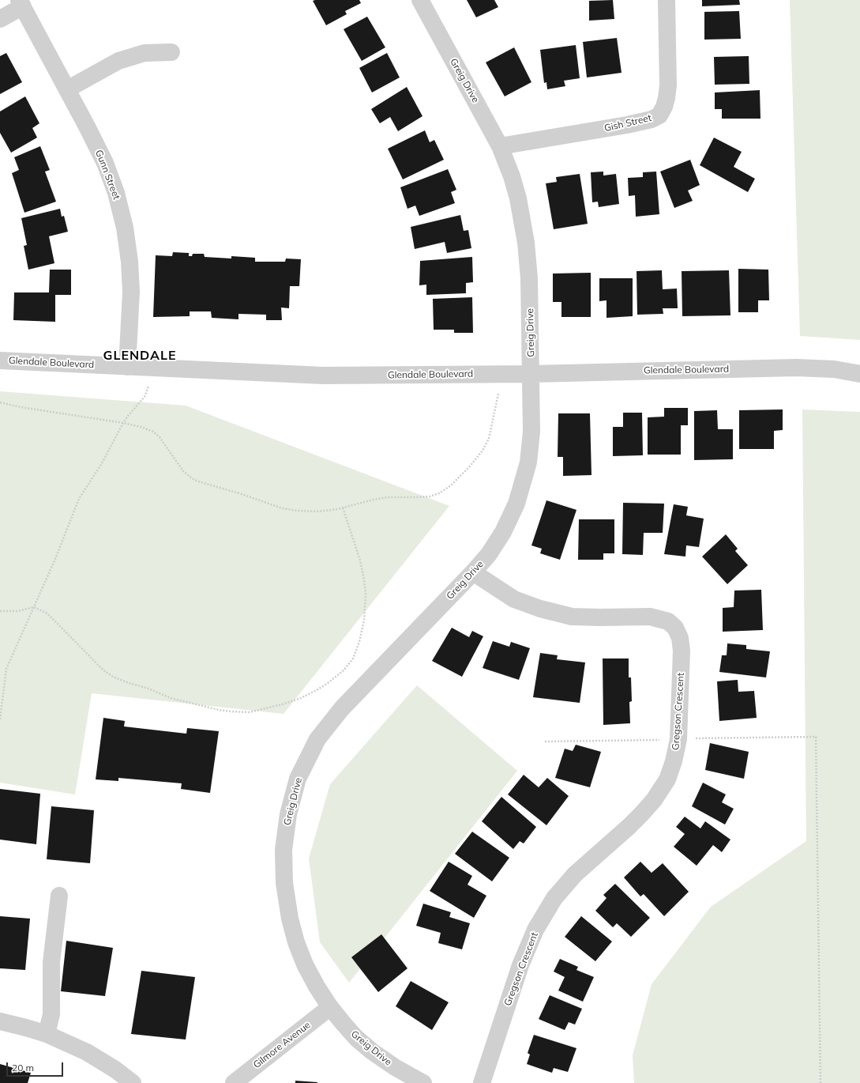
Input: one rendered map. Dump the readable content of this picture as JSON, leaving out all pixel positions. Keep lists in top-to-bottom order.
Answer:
{
  "streets": {
    "street": [
      "Greig Drive",
      "Gish Street",
      "Gunn Street",
      "Glendale Boulevard",
      "Gregson Crescent",
      "Gilmore Avenue"
    ]
  },
  "crossings": [
    ["Greig Drive", "Gish Street"],
    ["Greig Drive", "Glendale Boulevard"],
    ["Greig Drive", "Gregson Crescent"],
    ["Greig Drive", "Gilmore Avenue"],
    ["Gunn Street", "Glendale Boulevard"]
  ],
  "districts": ["GLENDALE"],
  "scale_bar": "20 m"
}
